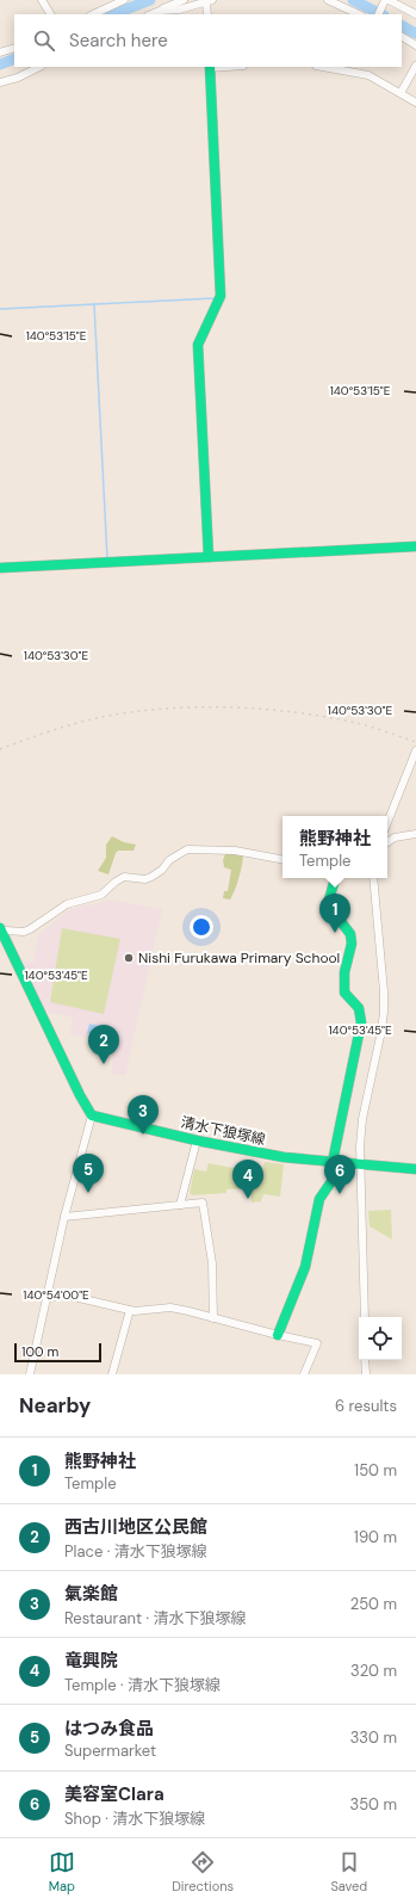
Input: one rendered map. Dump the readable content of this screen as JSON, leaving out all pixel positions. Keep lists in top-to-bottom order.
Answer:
{
  "streets": {
    "street": ["清水下狼塚線"]
  },
  "places": ["Nishi Furukawa Primary School"],
  "scale_bar": "100 m",
  "page": {
    "search": "Search here",
    "popup": ["熊野神社", "Temple"],
    "pins": [
      "1",
      "2",
      "3",
      "5",
      "6",
      "4"
    ],
    "scale": "100 m",
    "heading": ["Nearby", "6 results"],
    "list": [
      {
        "mark": "1",
        "name": "熊野神社",
        "note": "Temple",
        "value": "150 m"
      },
      {
        "mark": "2",
        "name": "西古川地区公民館",
        "note": "Place · 清水下狼塚線",
        "value": "190 m"
      },
      {
        "mark": "3",
        "name": "氣楽館",
        "note": "Restaurant · 清水下狼塚線",
        "value": "250 m"
      },
      {
        "mark": "4",
        "name": "竜興院",
        "note": "Temple · 清水下狼塚線",
        "value": "320 m"
      },
      {
        "mark": "5",
        "name": "はつみ食品",
        "note": "Supermarket",
        "value": "330 m"
      },
      {
        "mark": "6",
        "name": "美容室Clara",
        "note": "Shop · 清水下狼塚線",
        "value": "350 m"
      }
    ],
    "nav": ["Map", "Directions", "Saved"]
  },
  "coordinates": [
    "140°53'15\"E",
    "140°53'30\"E",
    "140°53'45\"E",
    "140°54'00\"E"
  ]
}
